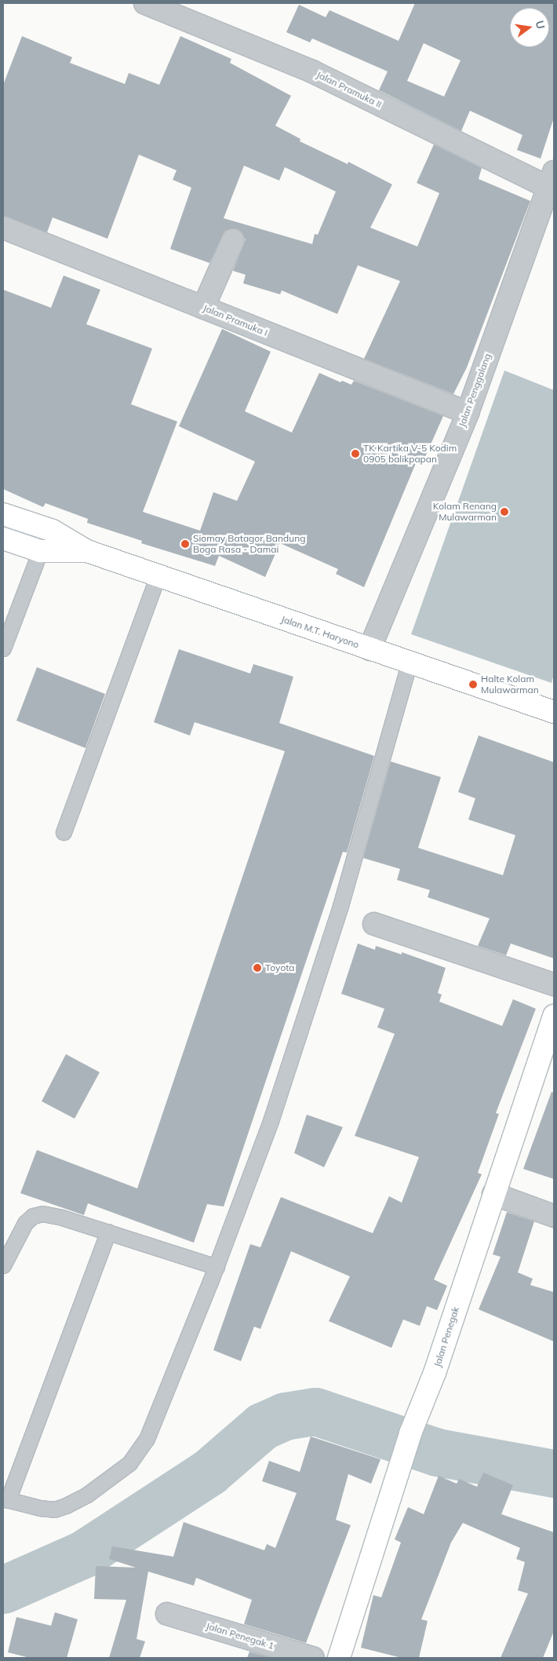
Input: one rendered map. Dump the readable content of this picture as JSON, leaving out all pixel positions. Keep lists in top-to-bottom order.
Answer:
{
  "streets": {
    "main road": ["Jalan M.T. Haryono", "Jalan Penegak"],
    "street": [
      "Jalan Pramuka II",
      "Jalan Pramuka I",
      "Jalan Penggalang",
      "Jalan Penegak 1"
    ]
  },
  "crossings": [
    ["Jalan Pramuka II", "Jalan Penggalang"],
    ["Jalan Pramuka I", "Jalan Penggalang"],
    ["Jalan Penggalang", "Jalan M.T. Haryono"]
  ],
  "places": [
    "TK Kartika V-5 Kodim 0905 balikpapan",
    "Kolam Renang Mulawarman",
    "Siomay Batagor Bandung Boga Rasa - Damai",
    "Halte Kolam Mulawarman",
    "Toyota"
  ],
  "north": "right"
}
